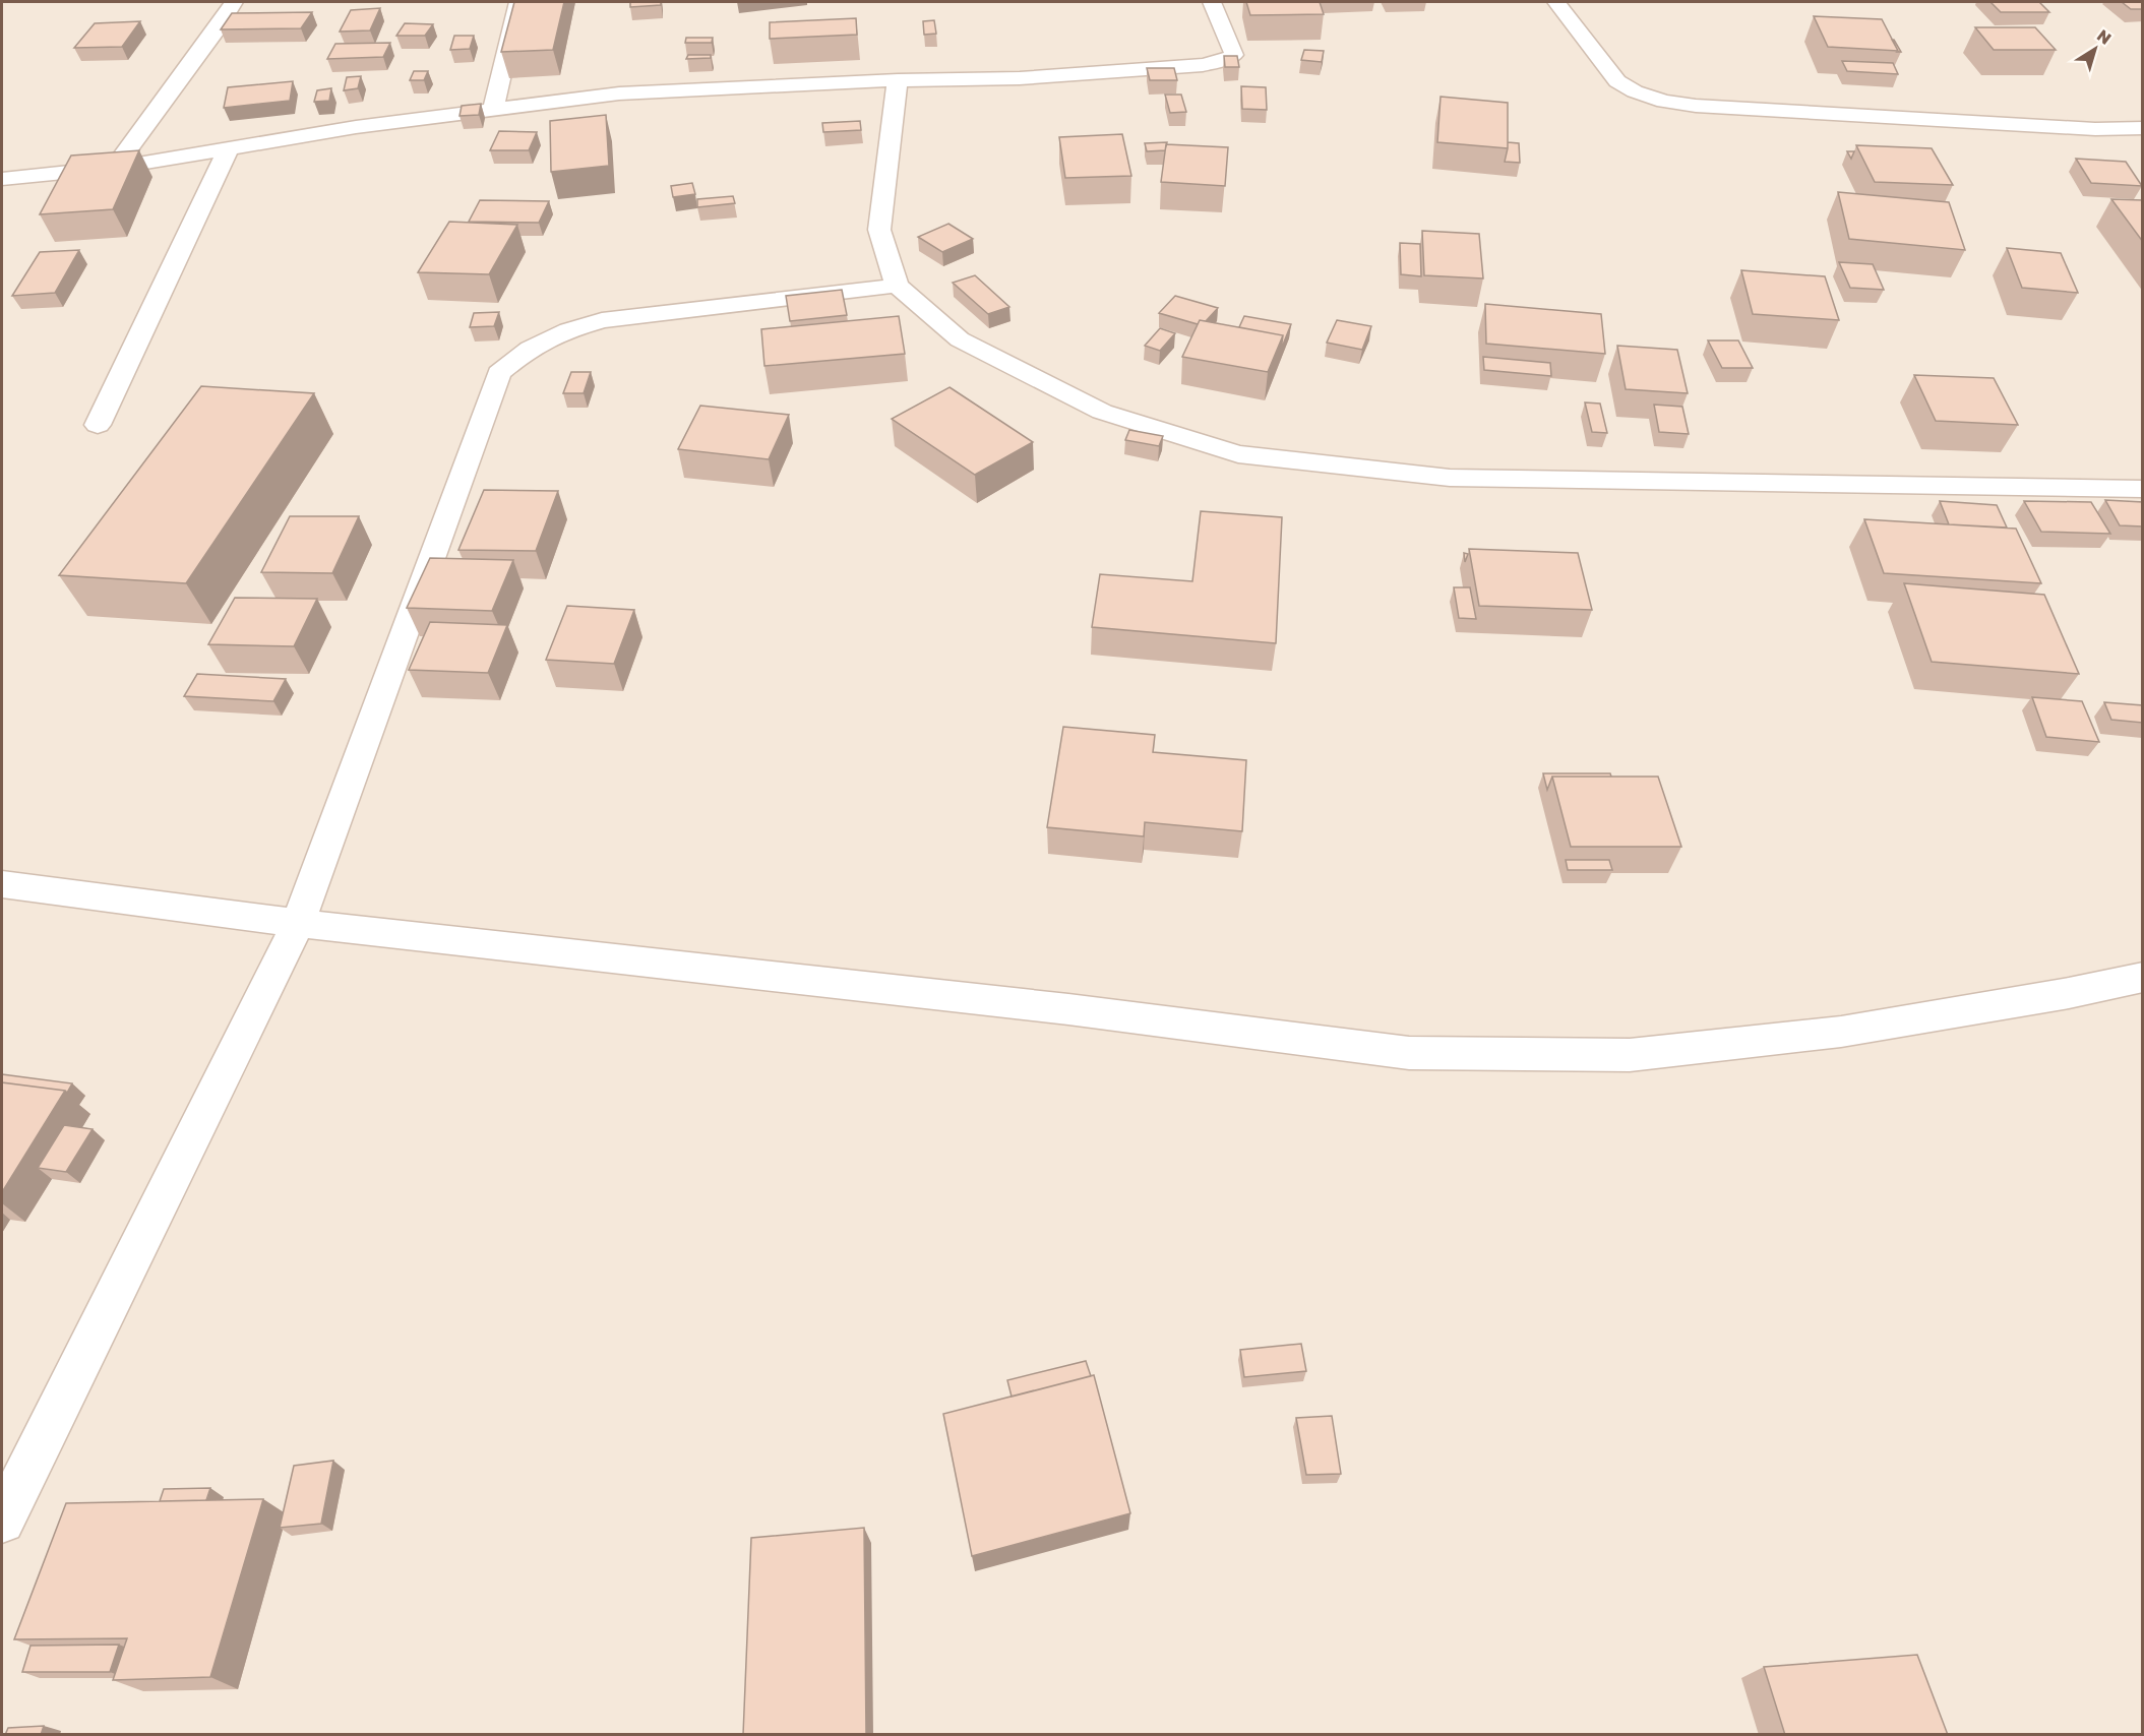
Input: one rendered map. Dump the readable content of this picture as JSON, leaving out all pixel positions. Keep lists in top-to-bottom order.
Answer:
{
  "north": "top right"
}
